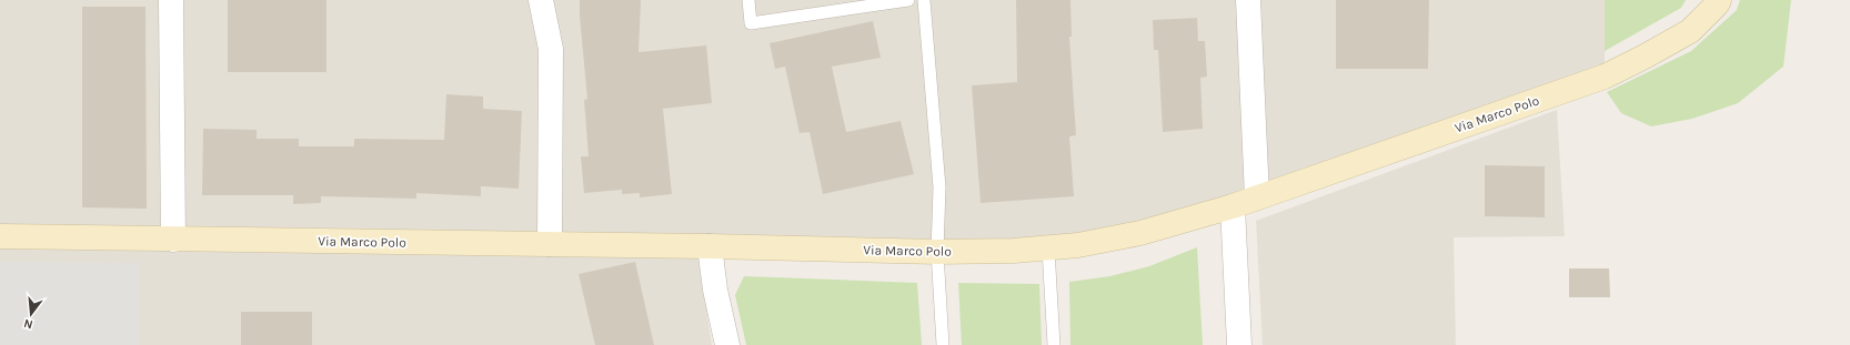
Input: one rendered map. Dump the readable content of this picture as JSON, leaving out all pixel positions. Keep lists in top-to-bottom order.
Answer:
{
  "streets": {
    "street": ["Via Marco Polo"]
  },
  "north": "bottom"
}
